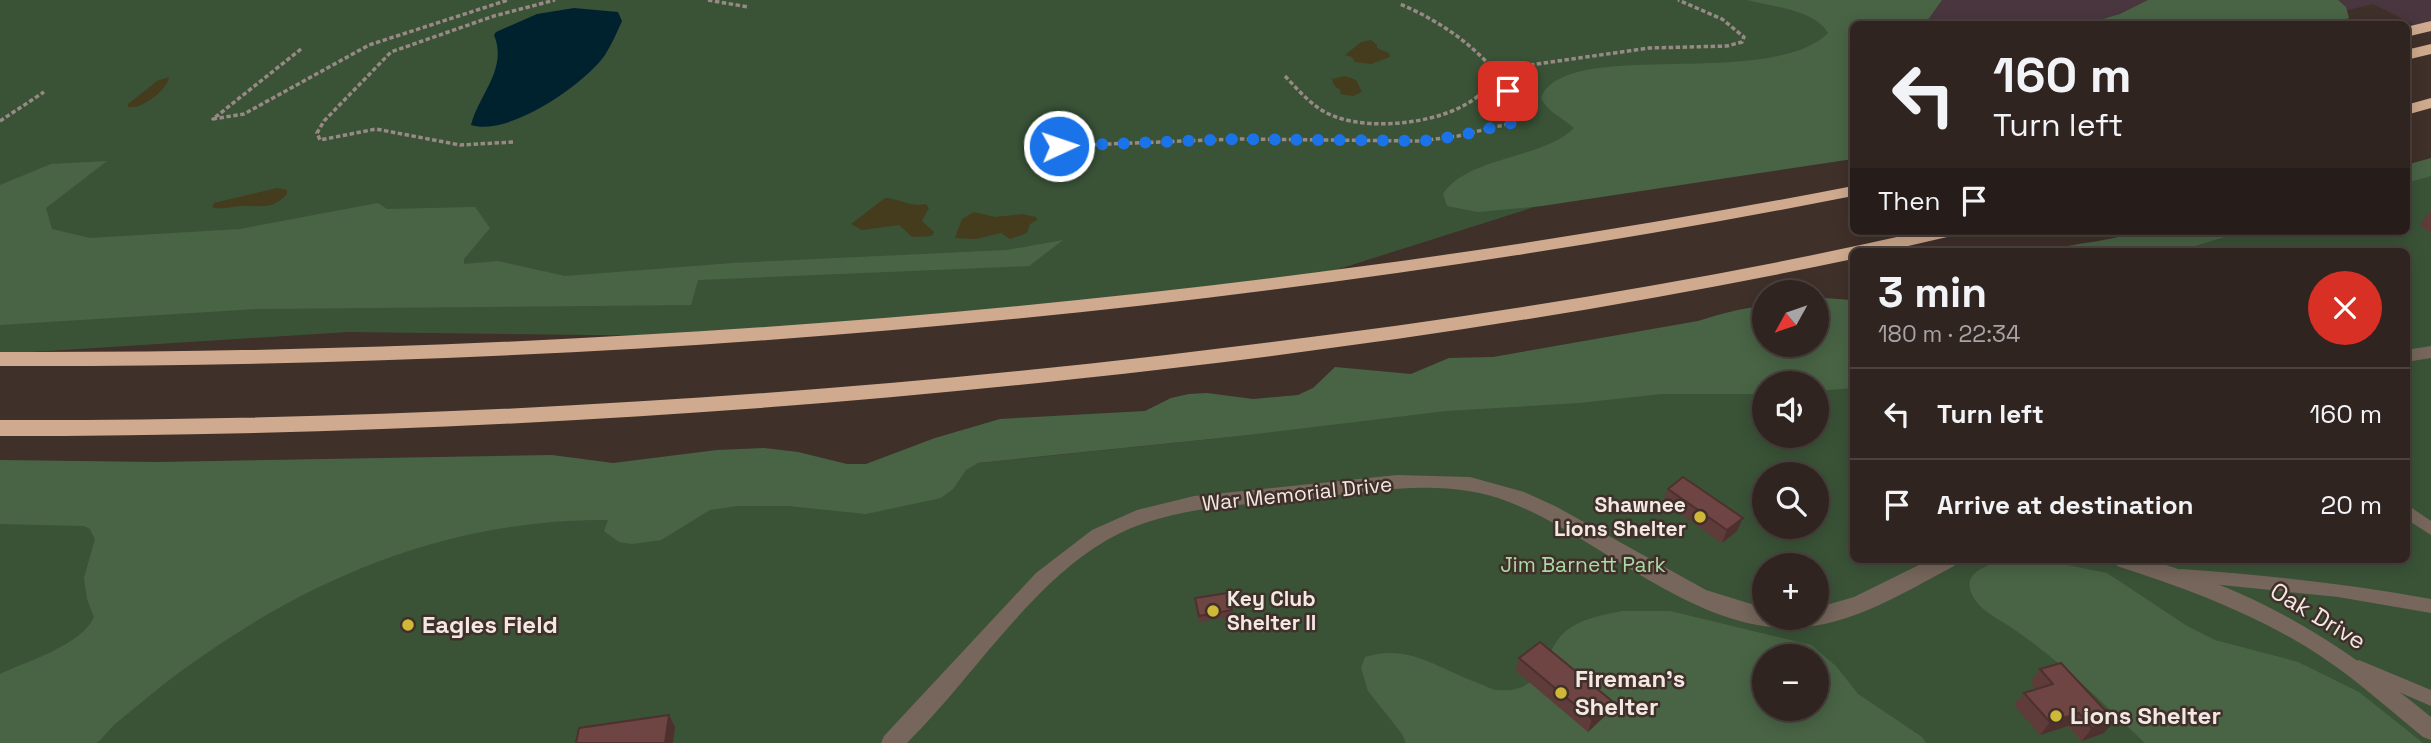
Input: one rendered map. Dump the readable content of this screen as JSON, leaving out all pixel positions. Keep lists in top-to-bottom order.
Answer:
{
  "streets": {
    "street": ["War Memorial Drive", "Oak Drive"]
  },
  "parks": ["Jim Barnett Park"],
  "places": [
    "Shawnee Lions Shelter",
    "Key Club Shelter II",
    "Eagles Field",
    "Fireman's Shelter",
    "Lions Shelter"
  ],
  "north": "bottom left",
  "page": {
    "turn": ["160 m", "Turn left"],
    "then": "Then",
    "heading": ["3 min", "180 m · 22:34"],
    "map_buttons": ["+", "−"],
    "list": [
      {
        "name": "Turn left",
        "value": "160 m"
      },
      {
        "name": "Arrive at destination",
        "value": "20 m"
      }
    ]
  }
}
